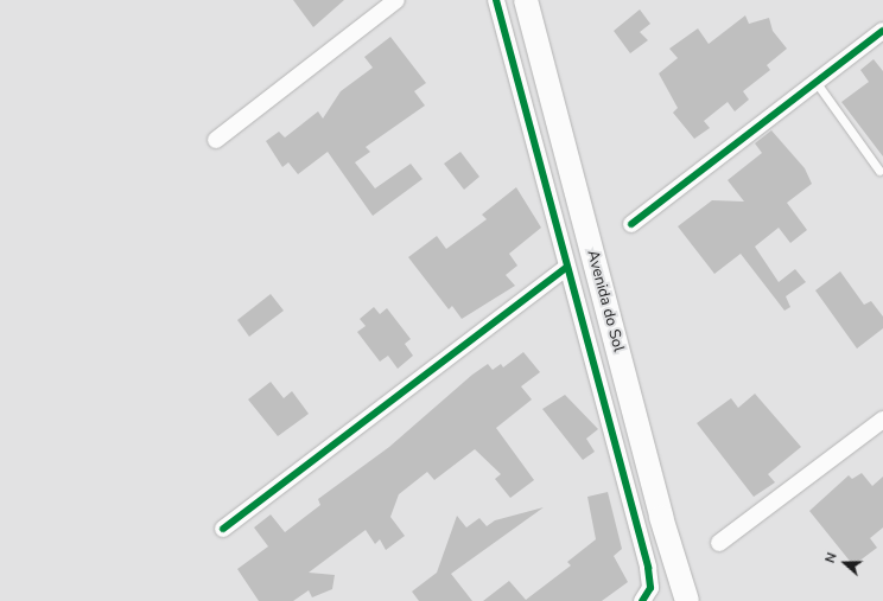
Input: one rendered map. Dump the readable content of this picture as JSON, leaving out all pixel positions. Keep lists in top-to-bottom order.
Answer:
{
  "streets": {
    "street": ["Avenida do Sol"]
  },
  "north": "left"
}
